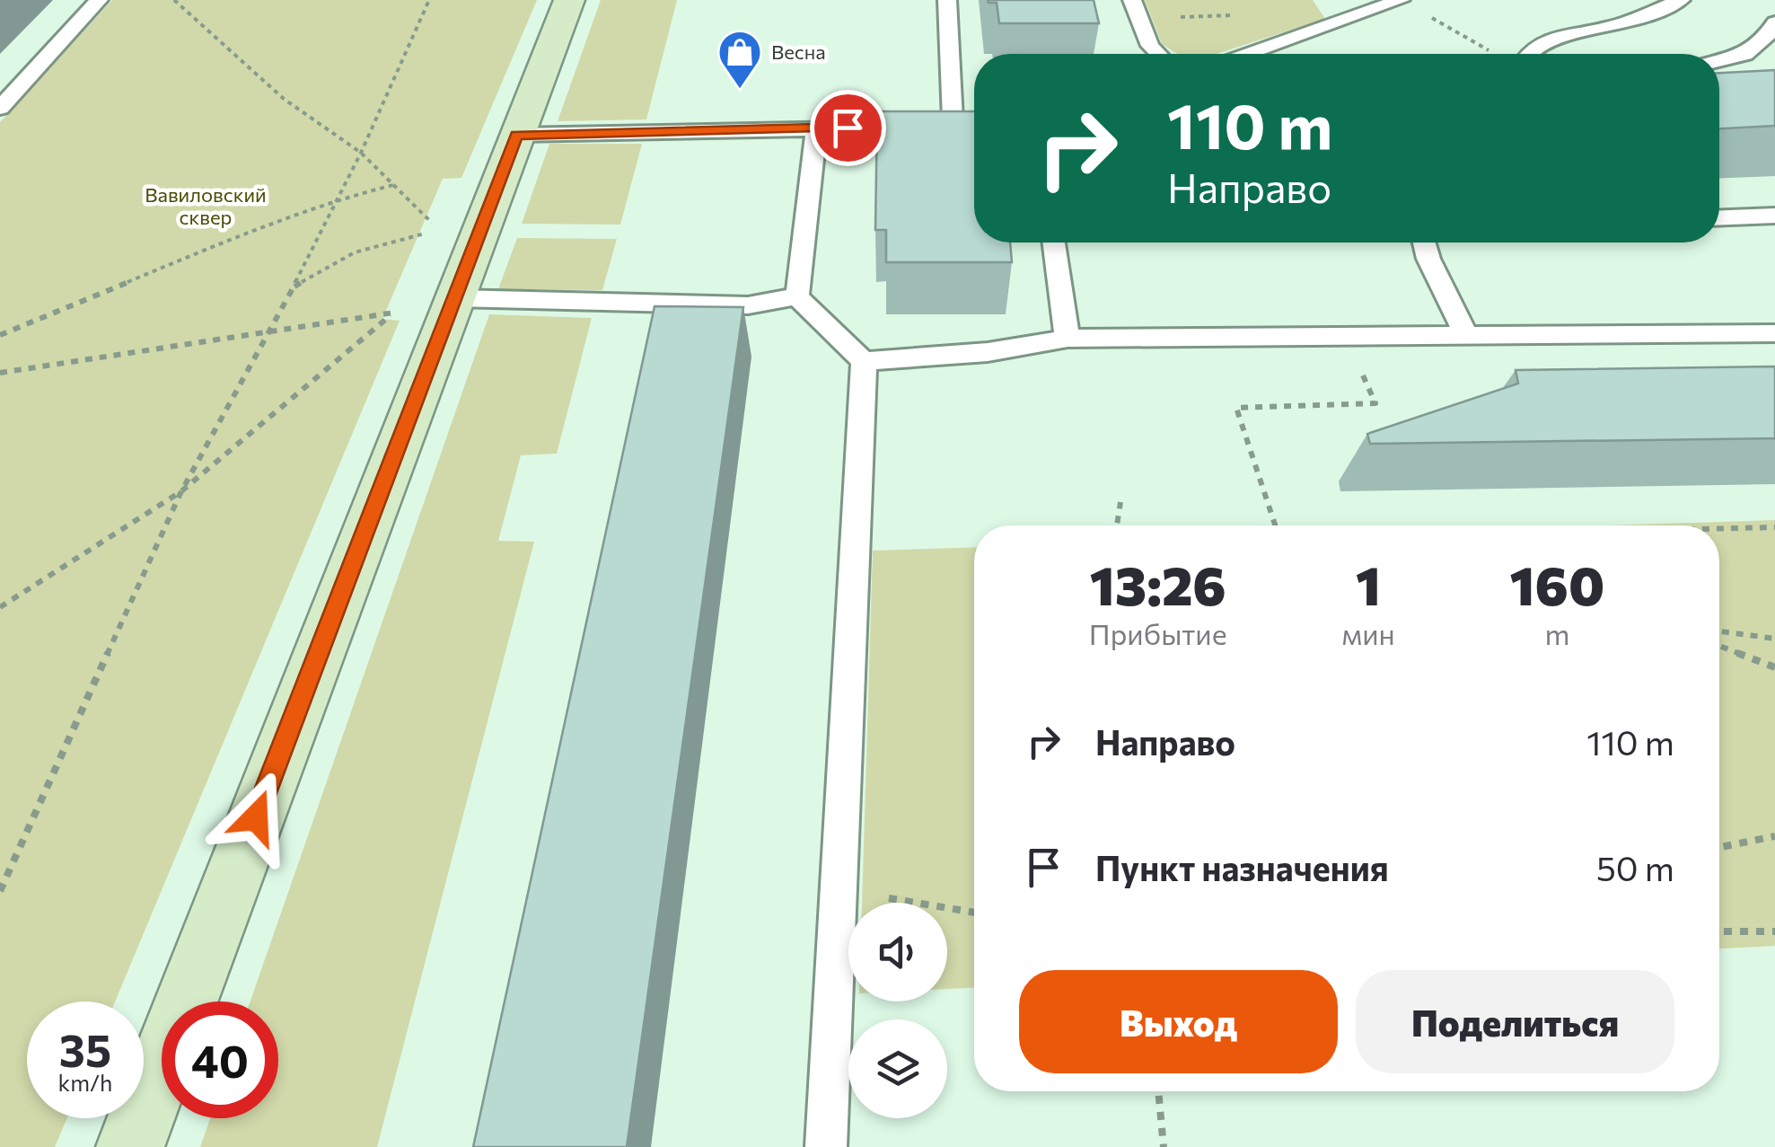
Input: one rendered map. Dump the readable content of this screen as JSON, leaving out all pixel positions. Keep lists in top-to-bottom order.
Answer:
{
  "parks": ["Вавиловский сквер"],
  "places": {
    "shop": ["Весна"]
  },
  "page": {
    "turn": ["110 m", "Направо"],
    "eta": [
      "13:26",
      "Прибытие",
      "1",
      "мин",
      "160",
      "m"
    ],
    "list": [
      {
        "name": "Направо",
        "value": "110 m"
      },
      {
        "name": "Пункт назначения",
        "value": "50 m"
      }
    ],
    "buttons": ["Выход", "Поделиться"],
    "speed": "35 km/h",
    "limit": "40"
  }
}
